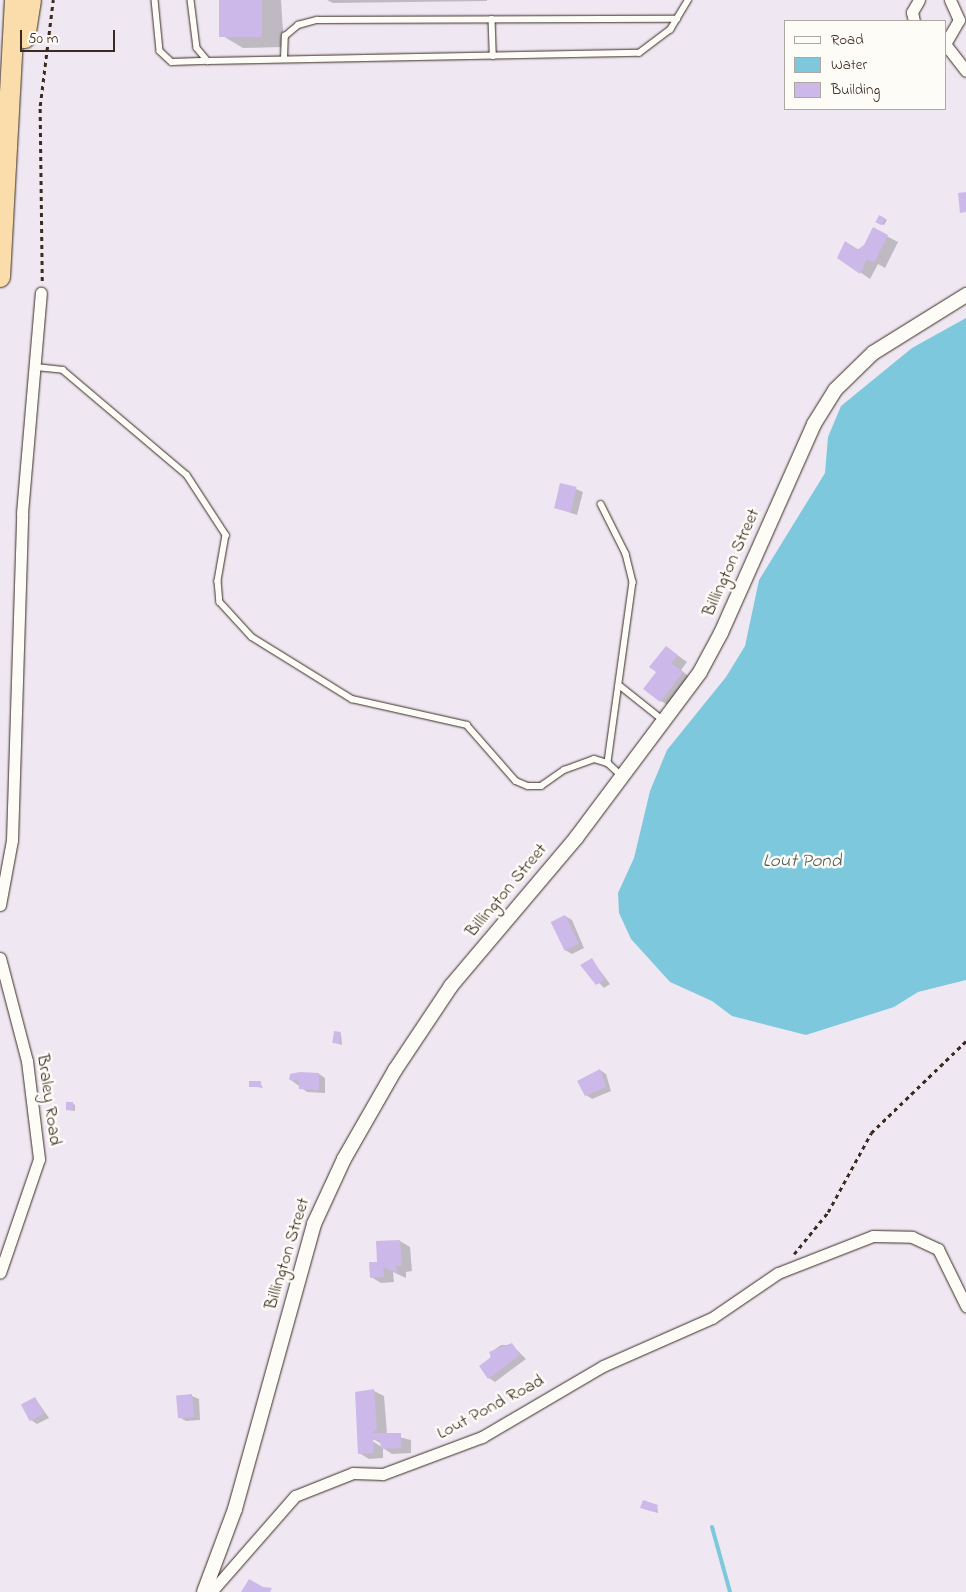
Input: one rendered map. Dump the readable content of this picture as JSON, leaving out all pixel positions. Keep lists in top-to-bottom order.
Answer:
{
  "streets": {
    "street": ["Billington Street", "Braley Road", "Lout Pond Road"]
  },
  "water": ["Lout Pond"],
  "legend": ["Road", "Water", "Building"],
  "scale_bar": "50 m"
}
